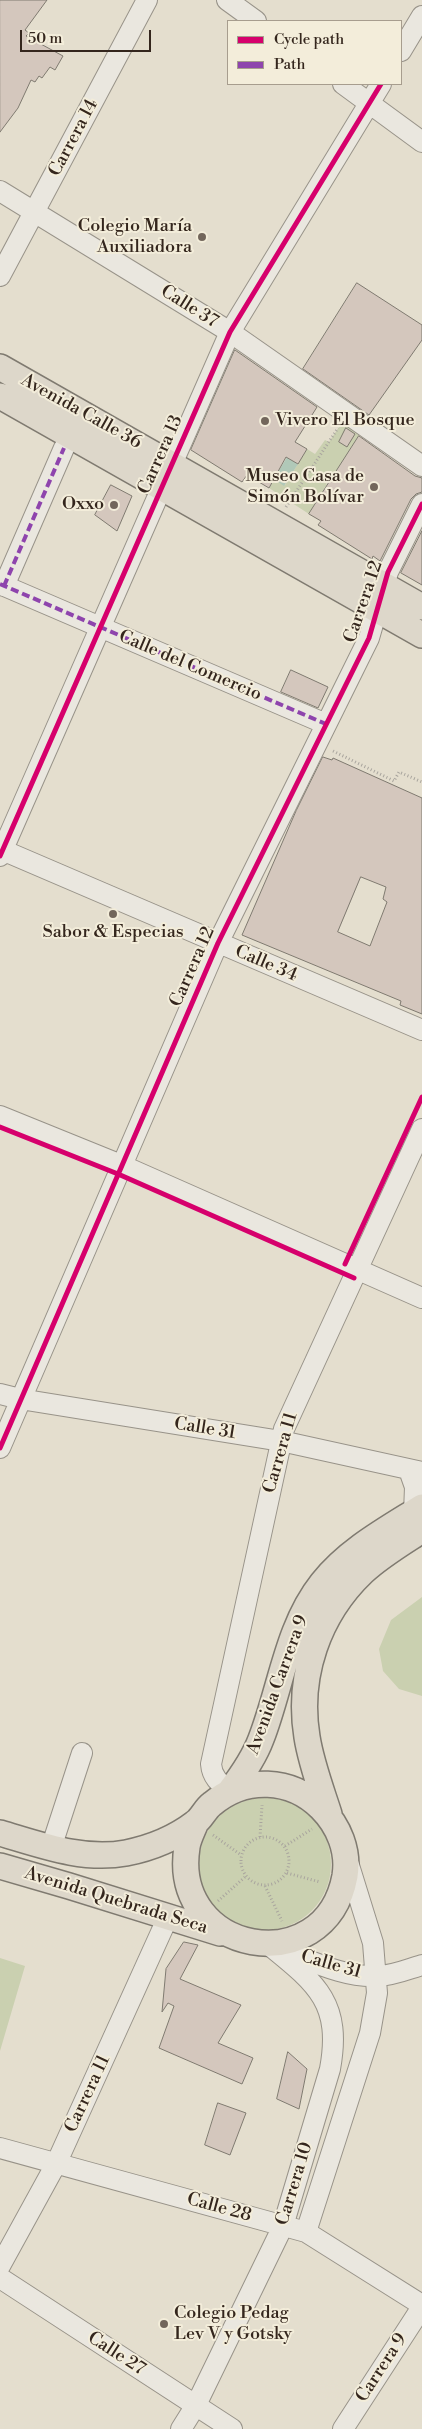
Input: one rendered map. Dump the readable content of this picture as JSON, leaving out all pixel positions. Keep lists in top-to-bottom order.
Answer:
{
  "streets": {
    "main road": ["Avenida Calle 36", "Avenida Carrera 9", "Avenida Quebrada Seca"],
    "street": [
      "Carrera 14",
      "Calle 37",
      "Carrera 13",
      "Carrera 12",
      "Calle del Comercio",
      "Calle 34",
      "Calle 31",
      "Carrera 11",
      "Carrera 10",
      "Calle 28",
      "Calle 27",
      "Carrera 9"
    ]
  },
  "crossings": [
    ["Carrera 14", "Calle 37"],
    ["Calle 37", "Carrera 13"],
    ["Avenida Calle 36", "Carrera 13"],
    ["Avenida Calle 36", "Carrera 12"],
    ["Carrera 13", "Calle del Comercio"],
    ["Carrera 13", "Calle 34"],
    ["Carrera 12", "Calle del Comercio"],
    ["Carrera 12", "Calle 34"],
    ["Carrera 12", "Calle 31"],
    ["Calle 31", "Carrera 11"],
    ["Calle 31", "Avenida Carrera 9"],
    ["Calle 31", "Avenida Quebrada Seca"],
    ["Calle 31", "Carrera 10"],
    ["Carrera 11", "Avenida Carrera 9"],
    ["Carrera 11", "Avenida Quebrada Seca"],
    ["Carrera 11", "Calle 28"],
    ["Avenida Quebrada Seca", "Carrera 10"],
    ["Carrera 10", "Calle 28"],
    ["Carrera 10", "Calle 27"],
    ["Calle 28", "Carrera 9"]
  ],
  "places": [
    "Colegio María Auxiliadora",
    "Vivero El Bosque",
    "Museo Casa de Simón Bolívar",
    "Oxxo",
    "Sabor & Especias",
    "Colegio Pedag Lev V y Gotsky"
  ],
  "legend": ["Cycle path", "Path"],
  "scale_bar": "50 m"
}
